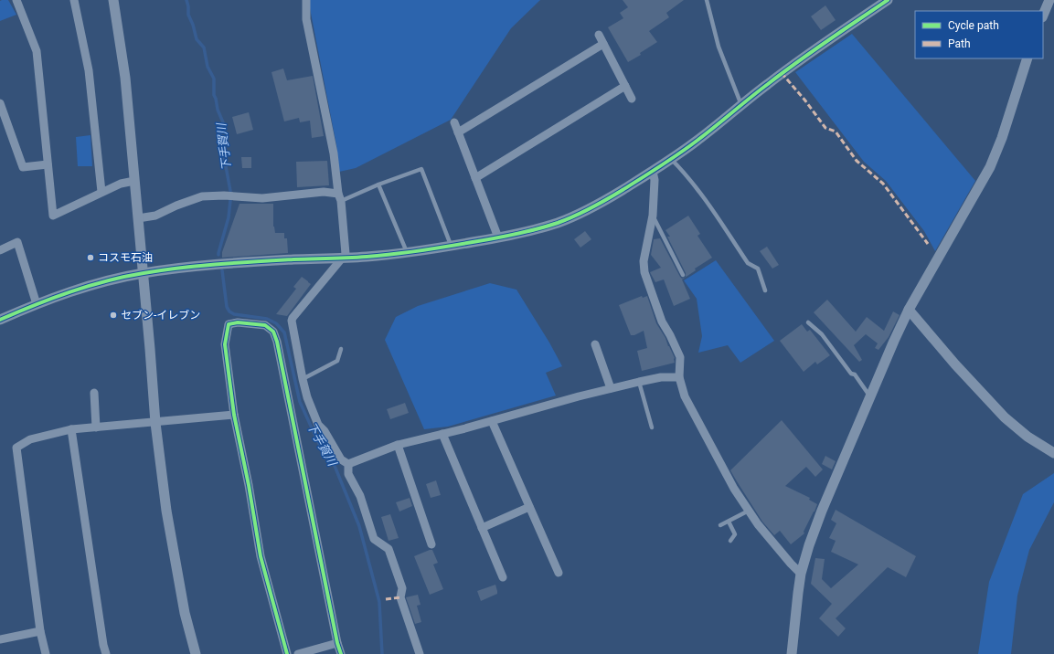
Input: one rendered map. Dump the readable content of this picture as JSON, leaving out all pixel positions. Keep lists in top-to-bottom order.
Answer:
{
  "water": ["下手賀川"],
  "places": ["コスモ石油", "セブン-イレブン"],
  "legend": ["Cycle path", "Path"]
}
